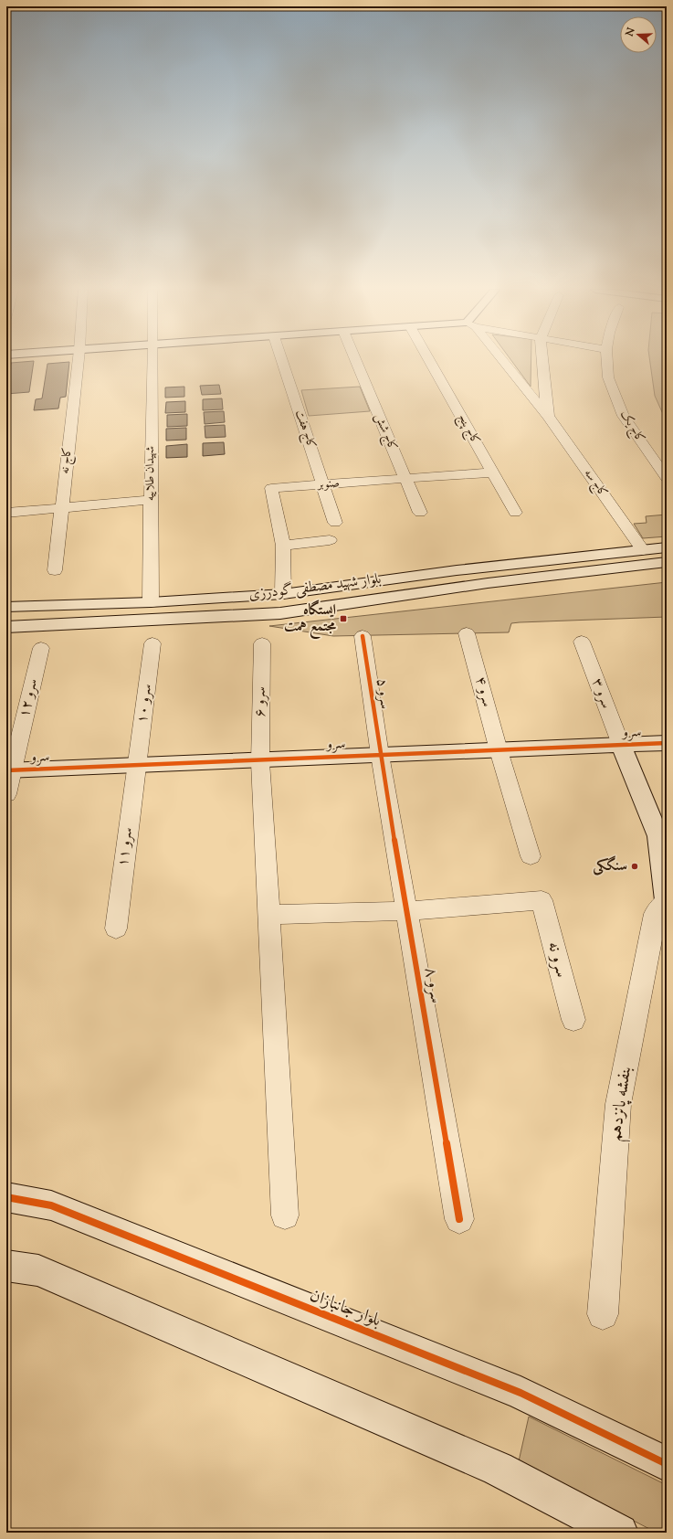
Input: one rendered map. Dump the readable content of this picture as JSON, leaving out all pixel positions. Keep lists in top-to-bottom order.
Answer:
{
  "streets": {
    "street": [
      "کاج یک",
      "کاج هفت",
      "کاج پنج",
      "کاج شش",
      "کاج نه",
      "شهیدان طلاییه",
      "کاج سه",
      "صنوبر",
      "بلوار شهید مصطفی گودرزی",
      "سرو ۴",
      "سرو ۵",
      "سرو ۳",
      "سرو ۱۲",
      "سرو ۶",
      "سرو ۱۰",
      "سرو",
      "سرو ۱۱",
      "سرو نه",
      "سرو ۸",
      "بنفشه پانزدهم",
      "بلوار جانبازان"
    ]
  },
  "crossings": [
    ["کاج هفت", "صنوبر"],
    ["کاج پنج", "صنوبر"],
    ["کاج شش", "صنوبر"],
    ["شهیدان طلاییه", "بلوار شهید مصطفی گودرزی"],
    ["کاج سه", "بلوار شهید مصطفی گودرزی"],
    ["صنوبر", "بلوار شهید مصطفی گودرزی"],
    ["سرو ۴", "سرو"],
    ["سرو ۵", "سرو"],
    ["سرو ۵", "سرو ۸"],
    ["سرو ۳", "سرو"],
    ["سرو ۱۲", "سرو"],
    ["سرو ۶", "سرو"],
    ["سرو ۱۰", "سرو"],
    ["سرو ۱۰", "سرو ۱۱"],
    ["سرو", "سرو ۱۱"],
    ["سرو", "سرو ۸"],
    ["سرو نه", "سرو ۸"]
  ],
  "places": {
    "transit": ["ایستگاه مجتمع همت"],
    "other": ["سنگکی"]
  },
  "north": "left"
}
